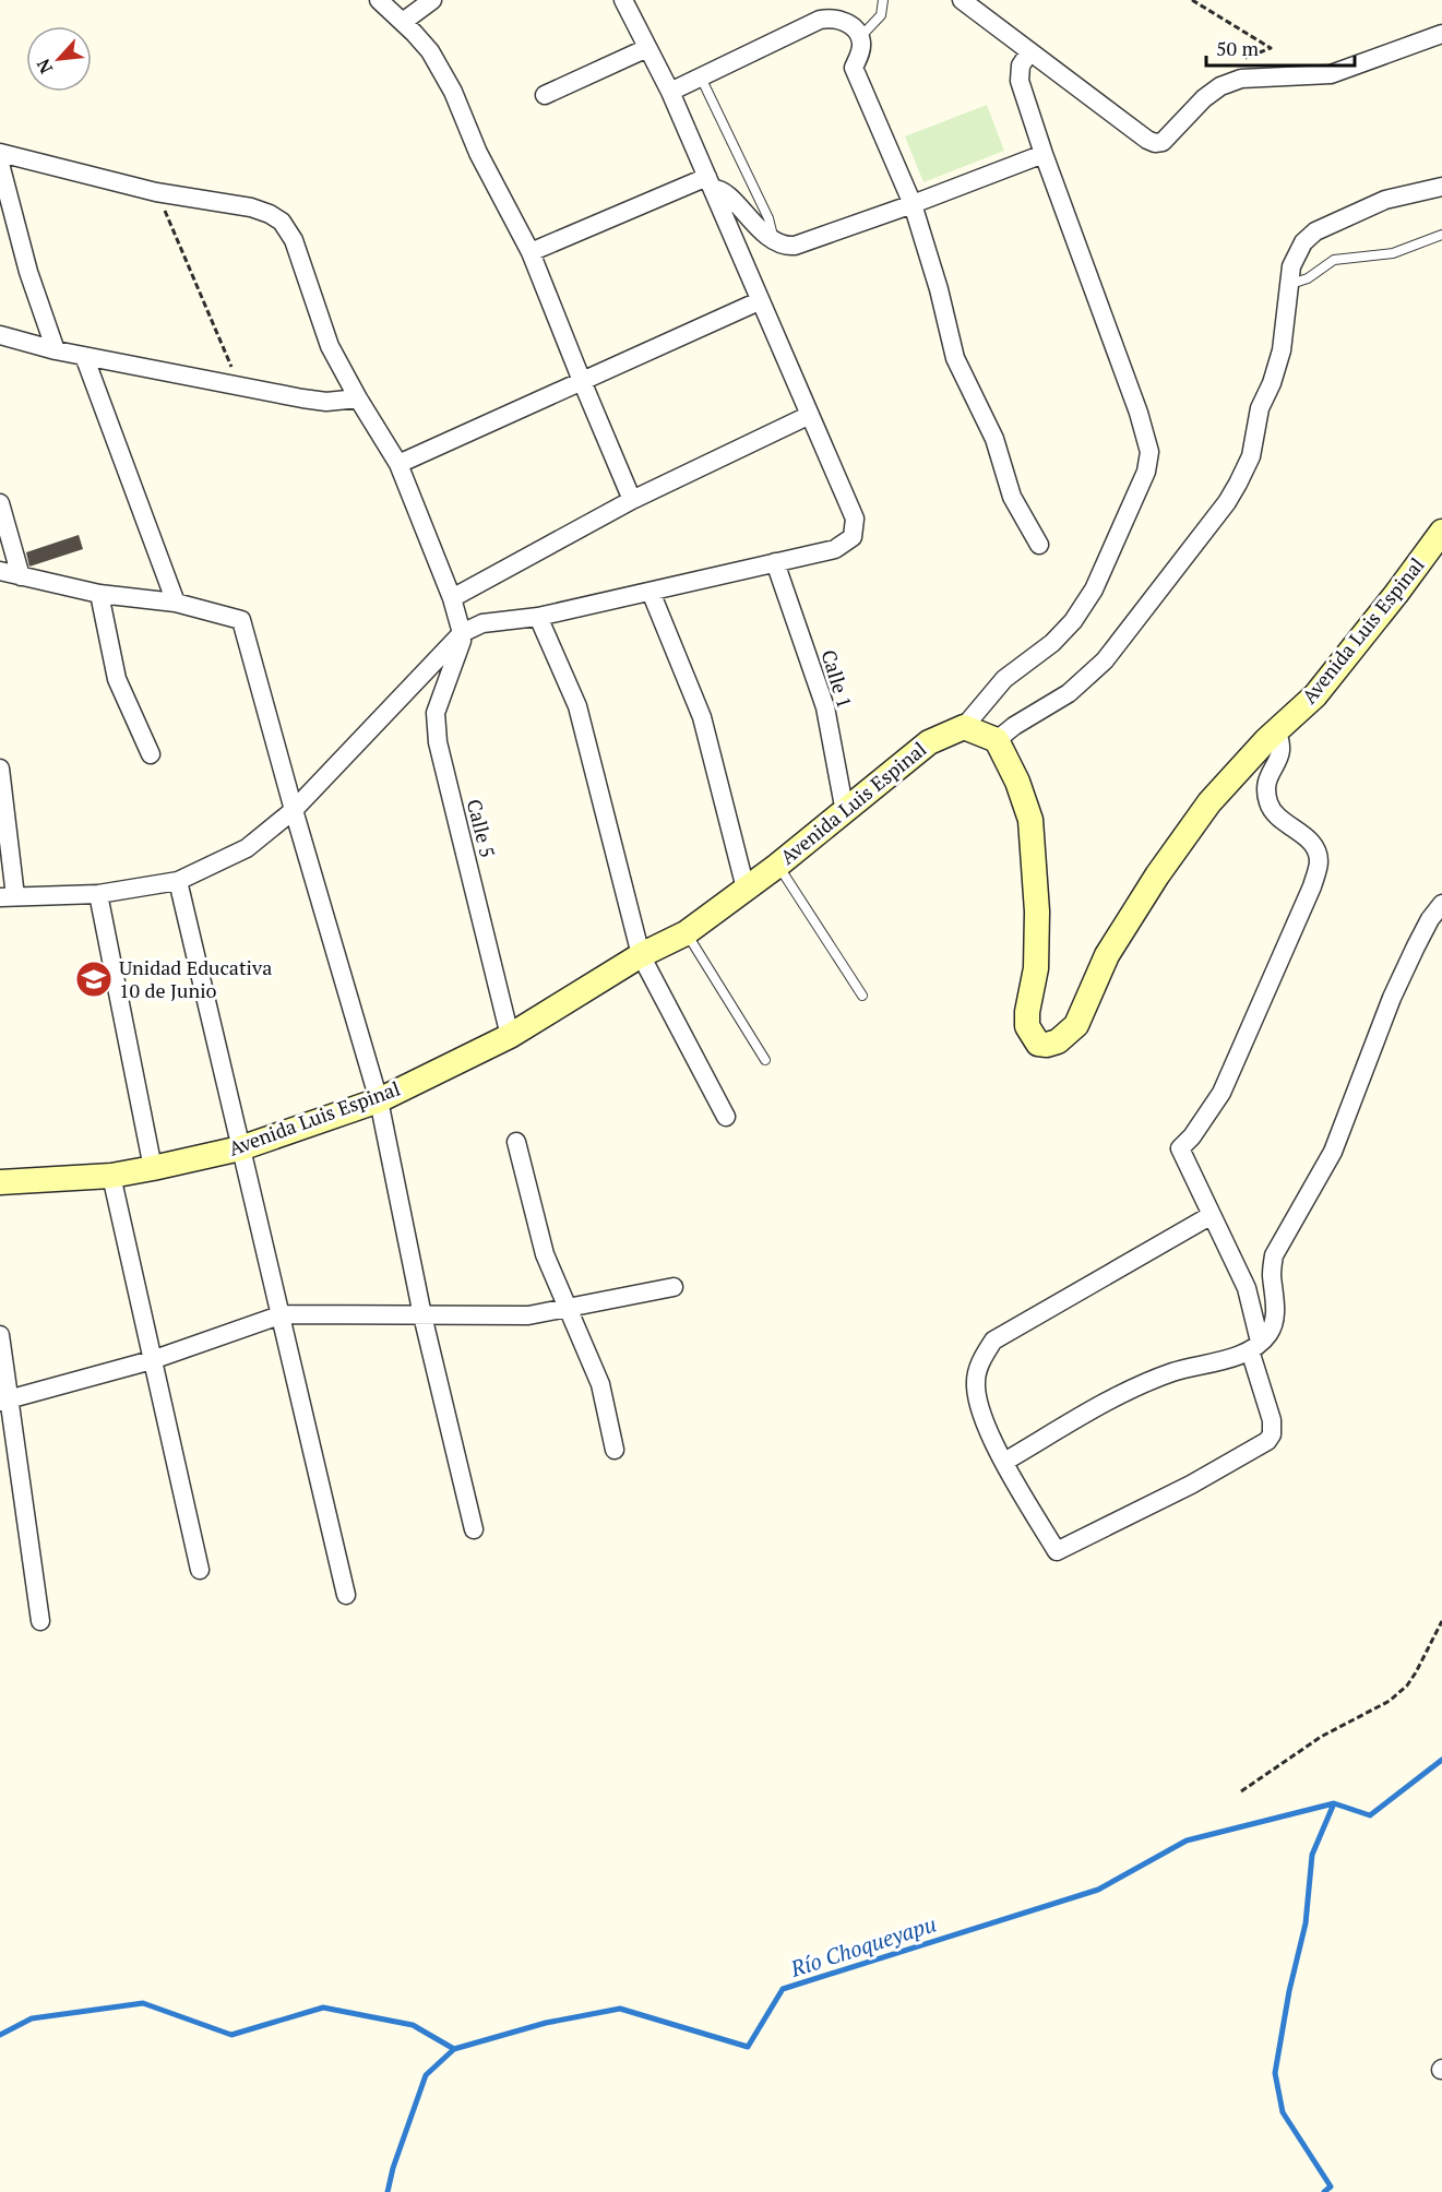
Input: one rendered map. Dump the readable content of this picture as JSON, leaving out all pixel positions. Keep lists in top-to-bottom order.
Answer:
{
  "streets": {
    "street": ["Avenida Luis Espinal", "Calle 1", "Calle 5"]
  },
  "crossings": [
    ["Avenida Luis Espinal", "Calle 1"],
    ["Avenida Luis Espinal", "Calle 5"]
  ],
  "water": ["Río Choqueyapu"],
  "places": {
    "school or university": ["Unidad Educativa 10 de Junio"]
  },
  "scale_bar": "50 m",
  "north": "bottom left"
}
